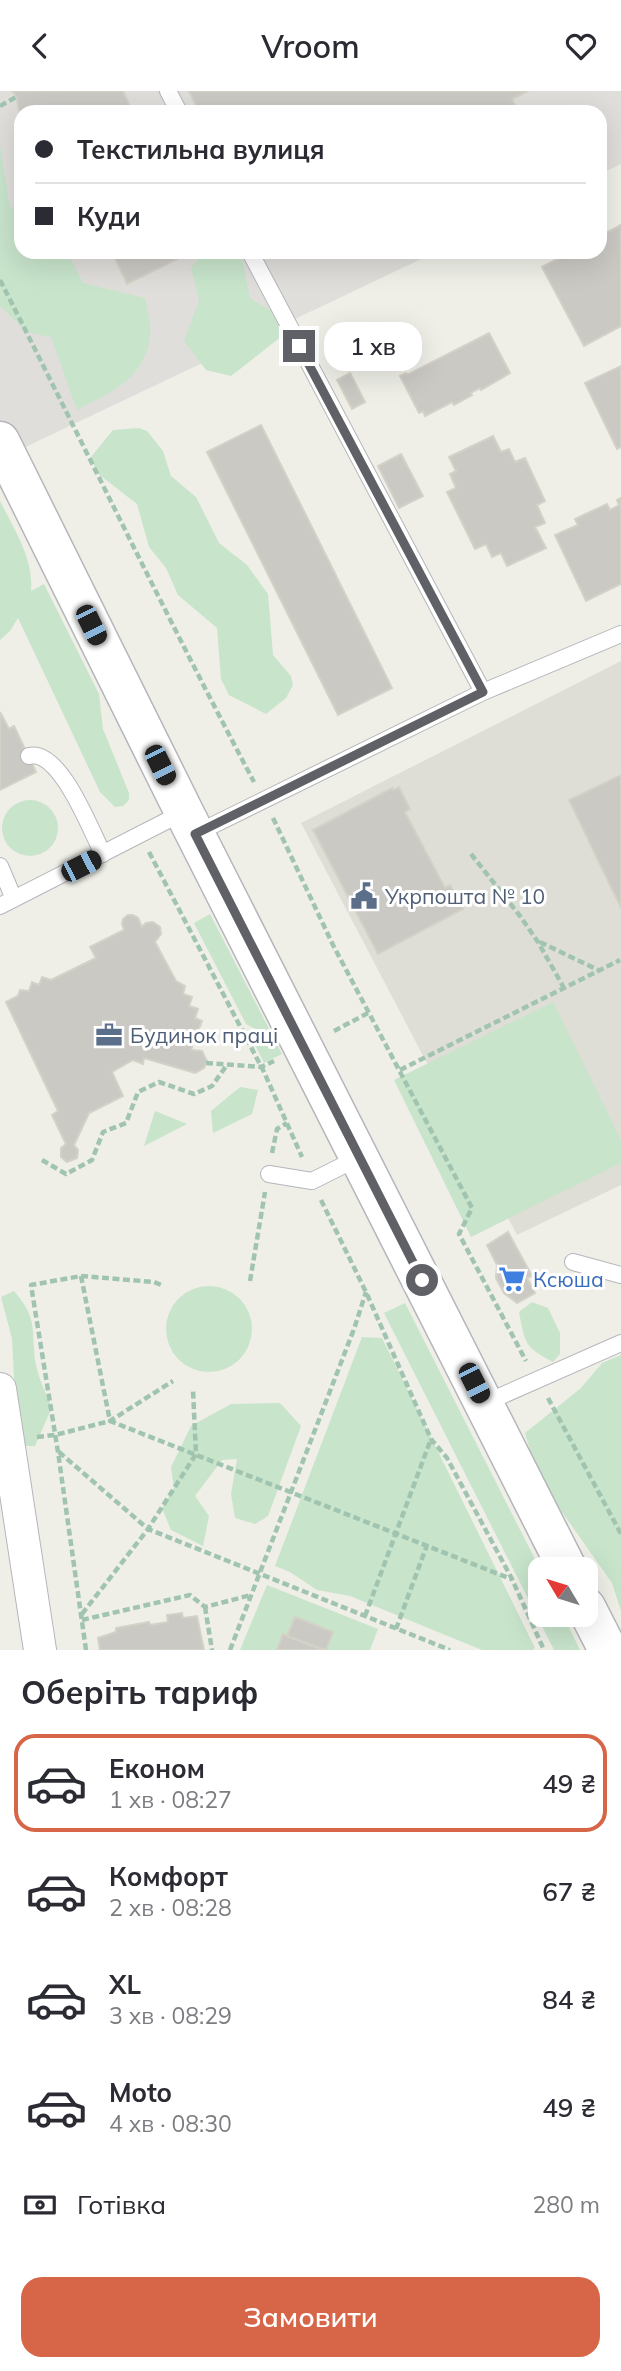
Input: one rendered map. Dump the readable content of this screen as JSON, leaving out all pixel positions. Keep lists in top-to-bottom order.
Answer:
{
  "places": {
    "public building": ["Укрпошта № 10"],
    "office": ["Будинок праці"],
    "supermarket": ["Ксюша"]
  },
  "north": "top left",
  "page": {
    "header": "Vroom",
    "banner": ["Текстильна вулиця", "Куди"],
    "bubble": "1 хв",
    "heading": "Оберіть тариф",
    "list": [
      {
        "name": "Економ",
        "note": "1 хв · 08:27",
        "value": "49 ₴"
      },
      {
        "name": "Комфорт",
        "note": "2 хв · 08:28",
        "value": "67 ₴"
      },
      {
        "name": "XL",
        "note": "3 хв · 08:29",
        "value": "84 ₴"
      },
      {
        "name": "Moto",
        "note": "4 хв · 08:30",
        "value": "49 ₴"
      }
    ],
    "pay": ["Готівка", "280 m"],
    "buttons": "Замовити"
  }
}
